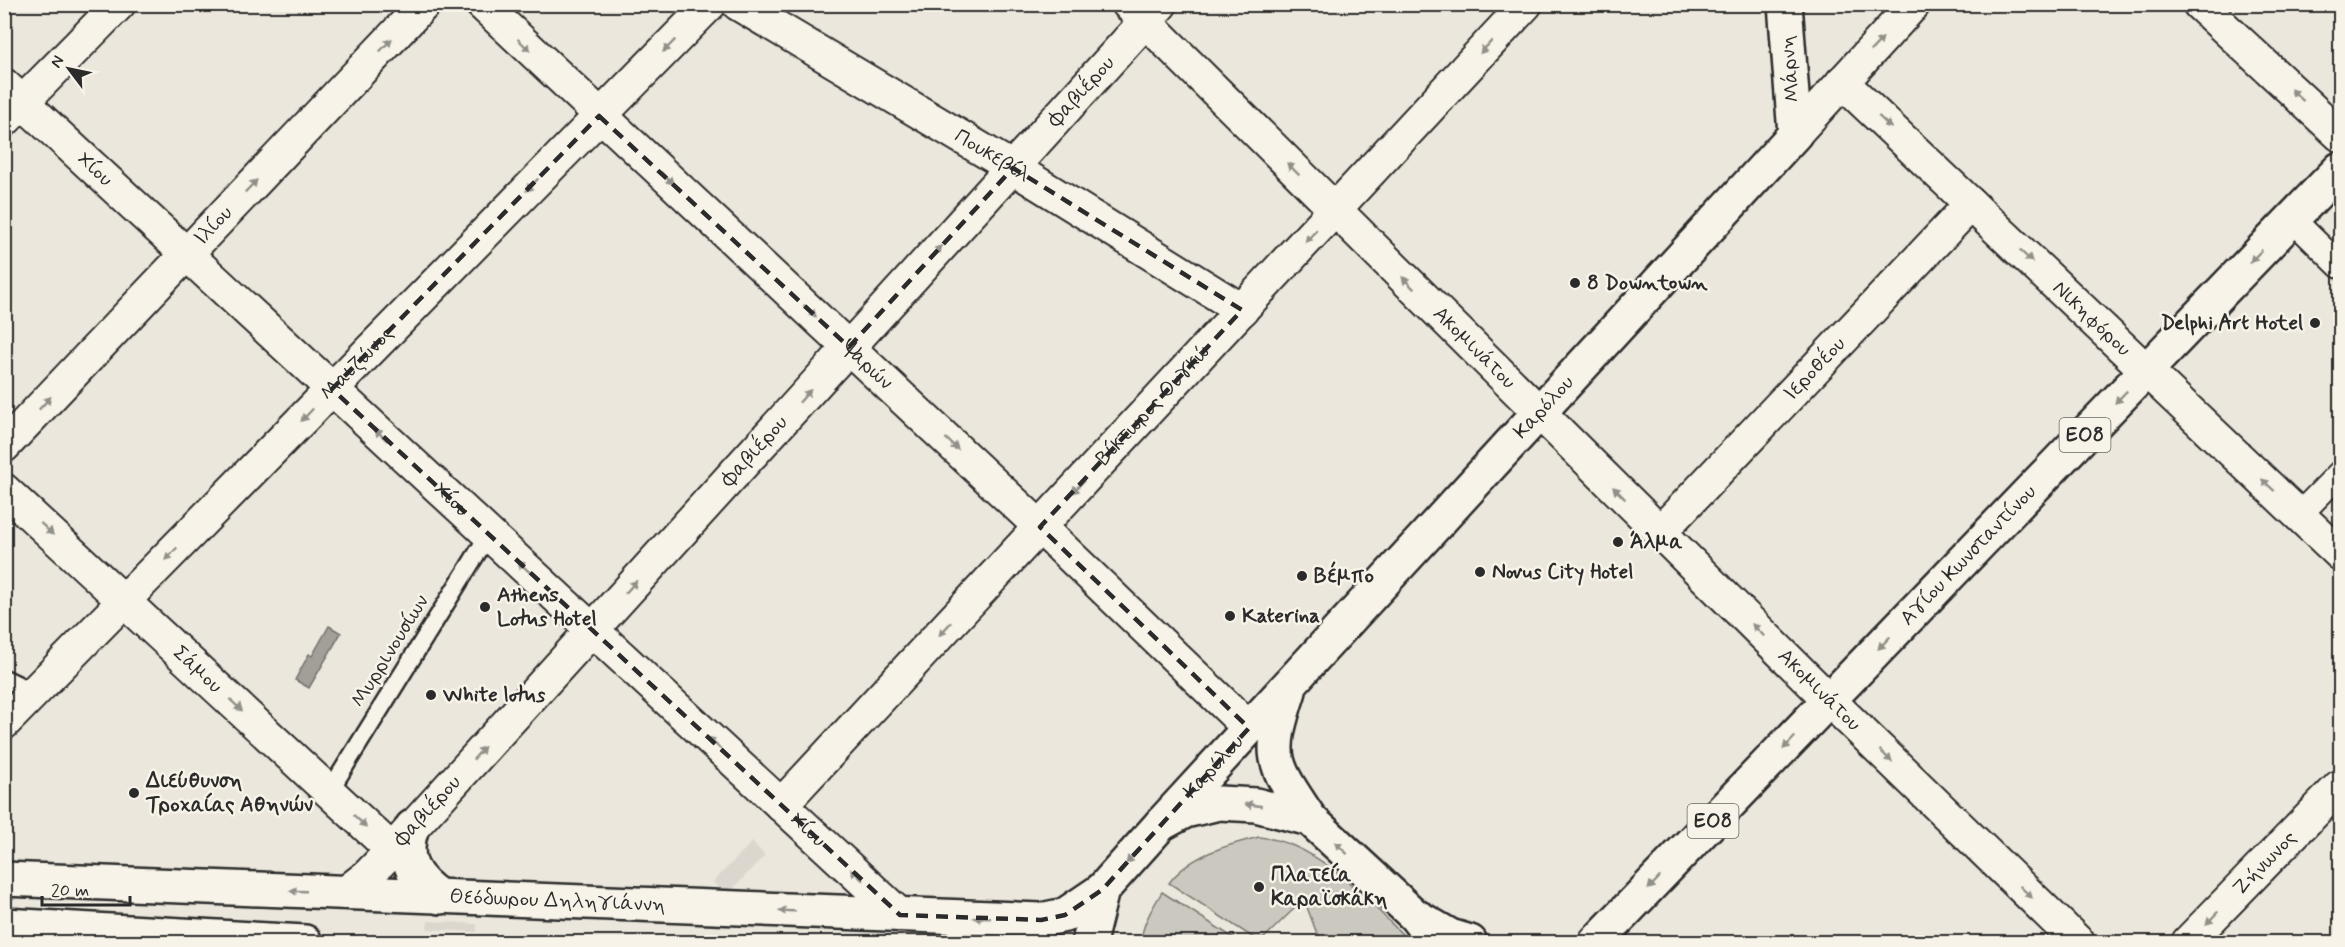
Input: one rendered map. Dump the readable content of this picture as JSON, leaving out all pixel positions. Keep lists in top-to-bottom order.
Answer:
{
  "streets": {
    "main road": [
      "Μάρνη",
      "Καρόλου",
      "ΕΟ8",
      "Αγίου Κωνσταντίνου",
      "Θεόδωρου Δηληγιάννη"
    ],
    "street": [
      "Φαβιέρου",
      "Πουκεβίλ",
      "Χίου",
      "Ιλίου",
      "Νικηφόρου",
      "Ακομινάτου",
      "Μαιζώνος",
      "Ψαρών",
      "Ιεροθέου",
      "Βίκτωρος Ουγκώ",
      "Σάμου",
      "Ζήνωνος"
    ],
    "lane": ["Μυρρινουσίων"]
  },
  "crossings": [
    ["Μάρνη", "Καρόλου"],
    ["Φαβιέρου", "Πουκεβίλ"],
    ["Φαβιέρου", "Χίου"],
    ["Φαβιέρου", "Ακομινάτου"],
    ["Φαβιέρου", "Ψαρών"],
    ["Φαβιέρου", "Σάμου"],
    ["Φαβιέρου", "Θεόδωρου Δηληγιάννη"],
    ["Πουκεβίλ", "Βίκτωρος Ουγκώ"],
    ["Χίου", "Ιλίου"],
    ["Χίου", "Μαιζώνος"],
    ["Χίου", "Βίκτωρος Ουγκώ"],
    ["Χίου", "Μυρρινουσίων"],
    ["Χίου", "Θεόδωρου Δηληγιάννη"],
    ["Νικηφόρου", "Ιεροθέου"],
    ["Νικηφόρου", "Αγίου Κωνσταντίνου"],
    ["Ακομινάτου", "Ιεροθέου"],
    ["Ακομινάτου", "Βίκτωρος Ουγκώ"],
    ["Ακομινάτου", "Καρόλου"],
    ["Ακομινάτου", "Αγίου Κωνσταντίνου"],
    ["Μαιζώνος", "Ψαρών"],
    ["Μαιζώνος", "Σάμου"],
    ["Ψαρών", "Βίκτωρος Ουγκώ"],
    ["Ψαρών", "Καρόλου"],
    ["Μυρρινουσίων", "Σάμου"]
  ],
  "one_way": [
    "Φαβιέρου",
    "Χίου",
    "Ιλίου",
    "Μαιζώνος",
    "Ψαρών",
    "Βίκτωρος Ουγκώ",
    "Αγίου Κωνσταντίνου",
    "Σάμου",
    "Ζήνωνος",
    "Θεόδωρου Δηληγιάννη"
  ],
  "places": [
    "8 Downtown",
    "Delphi Art Hotel",
    "Άλμα",
    "Novus City Hotel",
    "Βέμπο",
    "Athens Lotus Hotel",
    "Katerina",
    "White lotus",
    "Διεύθυνση Τροχαίας Αθηνών",
    "Πλατεία Καραϊσκάκη"
  ],
  "scale_bar": "20 m",
  "north": "top left"
}
